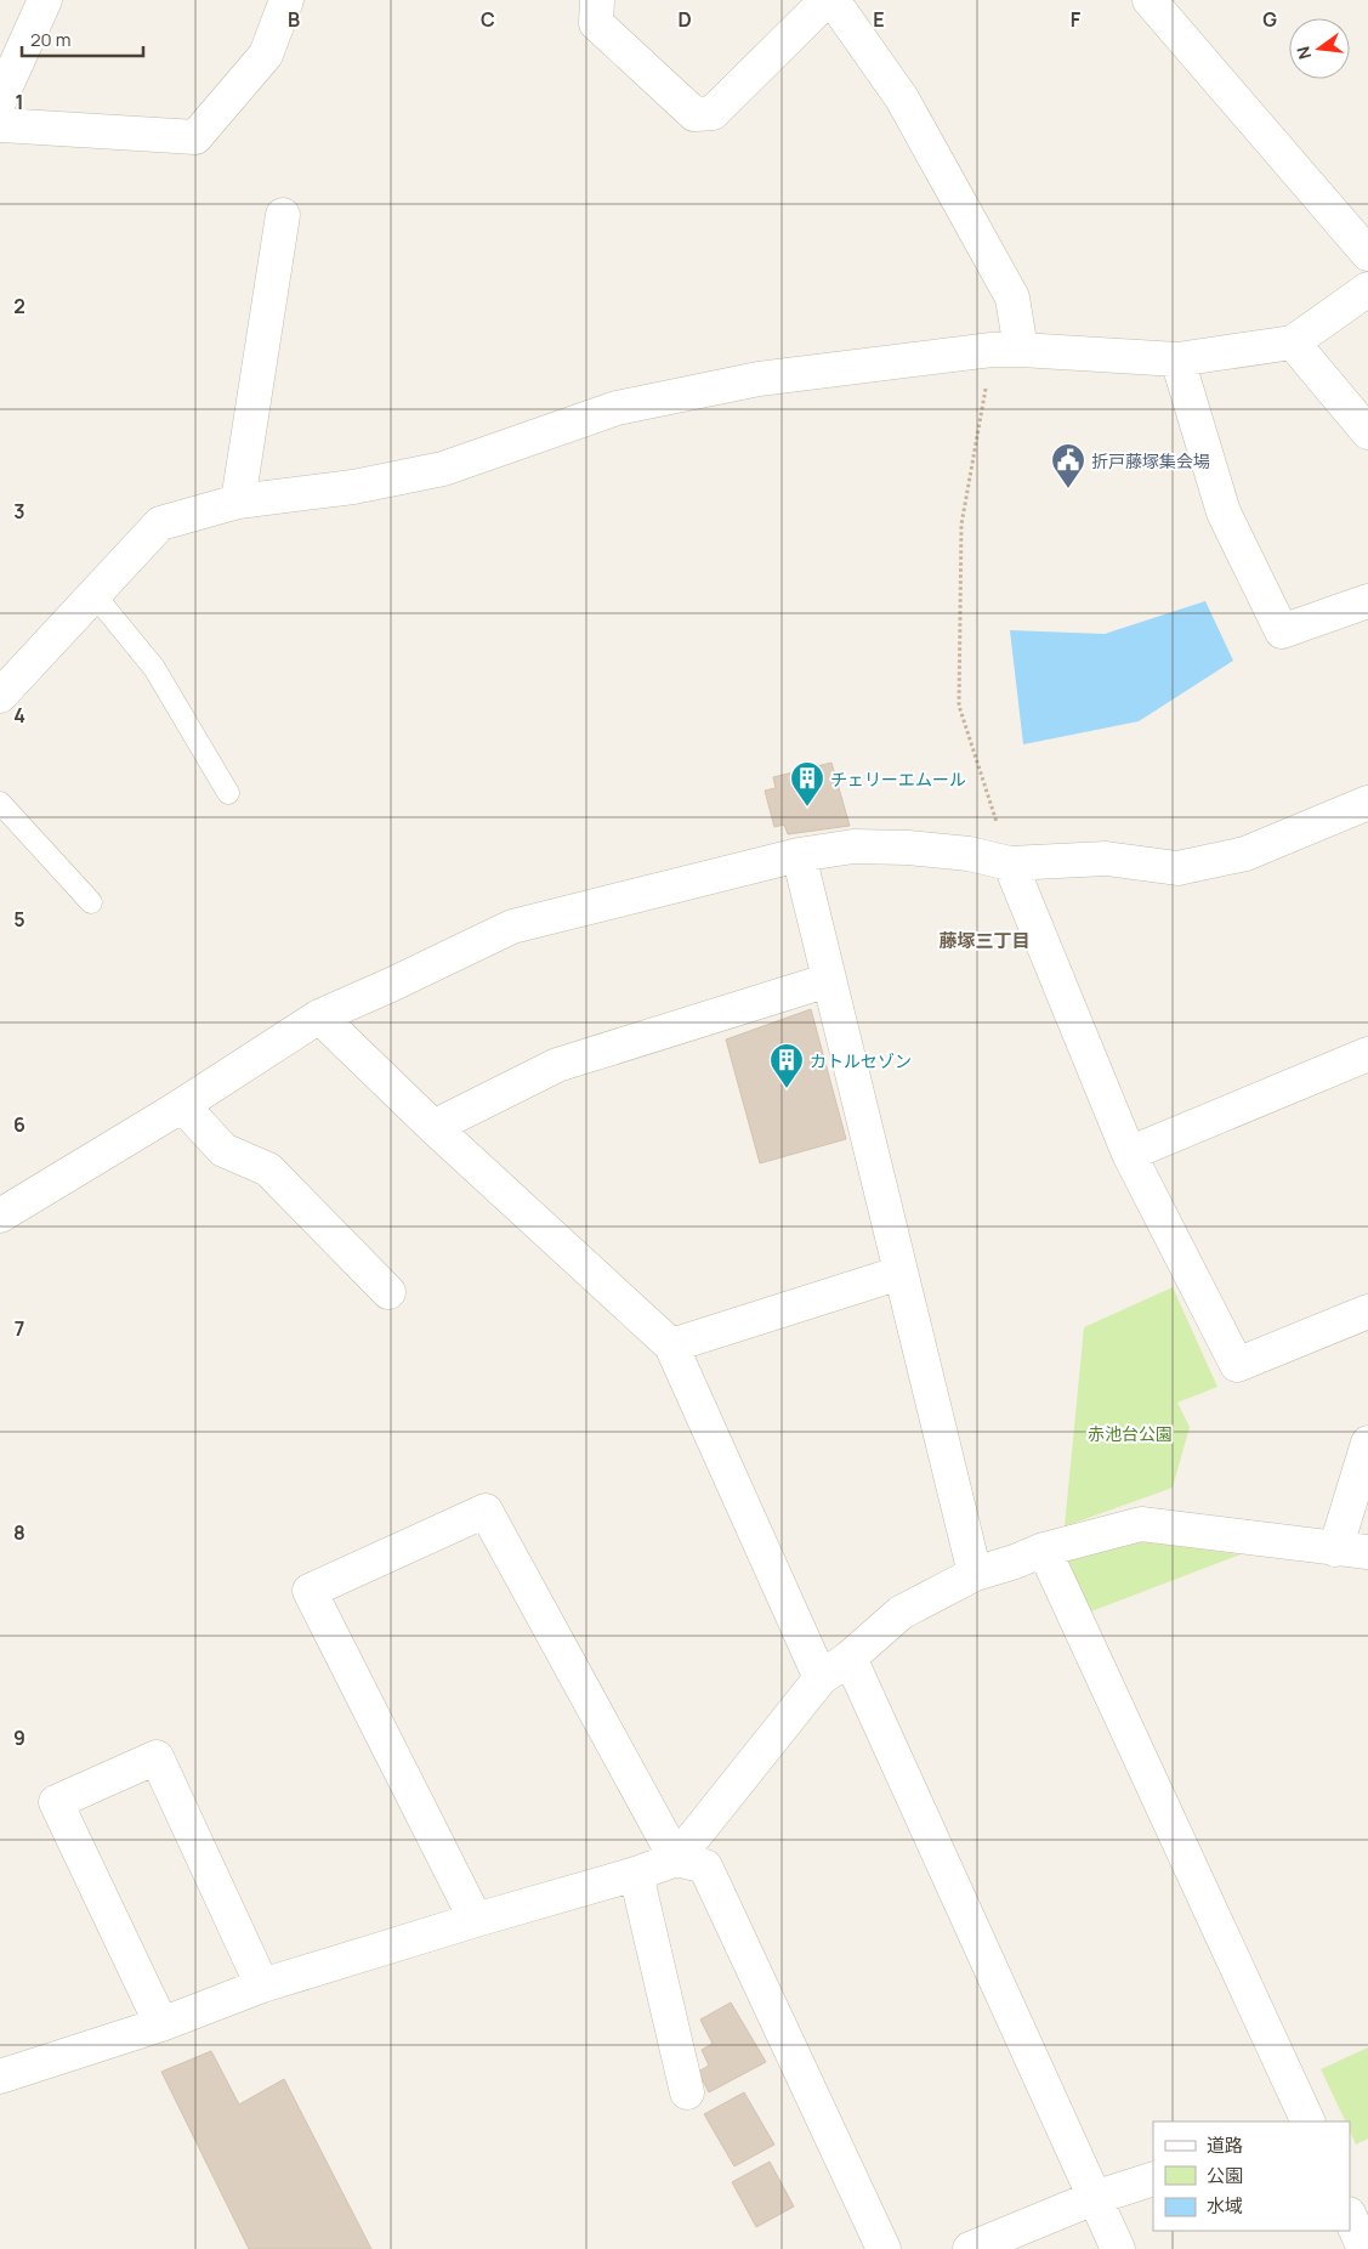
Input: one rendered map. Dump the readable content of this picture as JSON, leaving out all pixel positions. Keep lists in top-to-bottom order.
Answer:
{
  "districts": ["藤塚三丁目"],
  "parks": ["赤池台公園"],
  "places": {
    "public building": ["折戸藤塚集会場"],
    "building": ["チェリーエムール", "カトルセゾン"]
  },
  "legend": ["道路", "公園", "水域"],
  "scale_bar": "20 m",
  "north": "left",
  "grid": {
    "columns": [
      "B",
      "C",
      "D",
      "E",
      "F",
      "G"
    ],
    "rows": [
      "1",
      "2",
      "3",
      "4",
      "5",
      "6",
      "7",
      "8",
      "9"
    ]
  }
}
